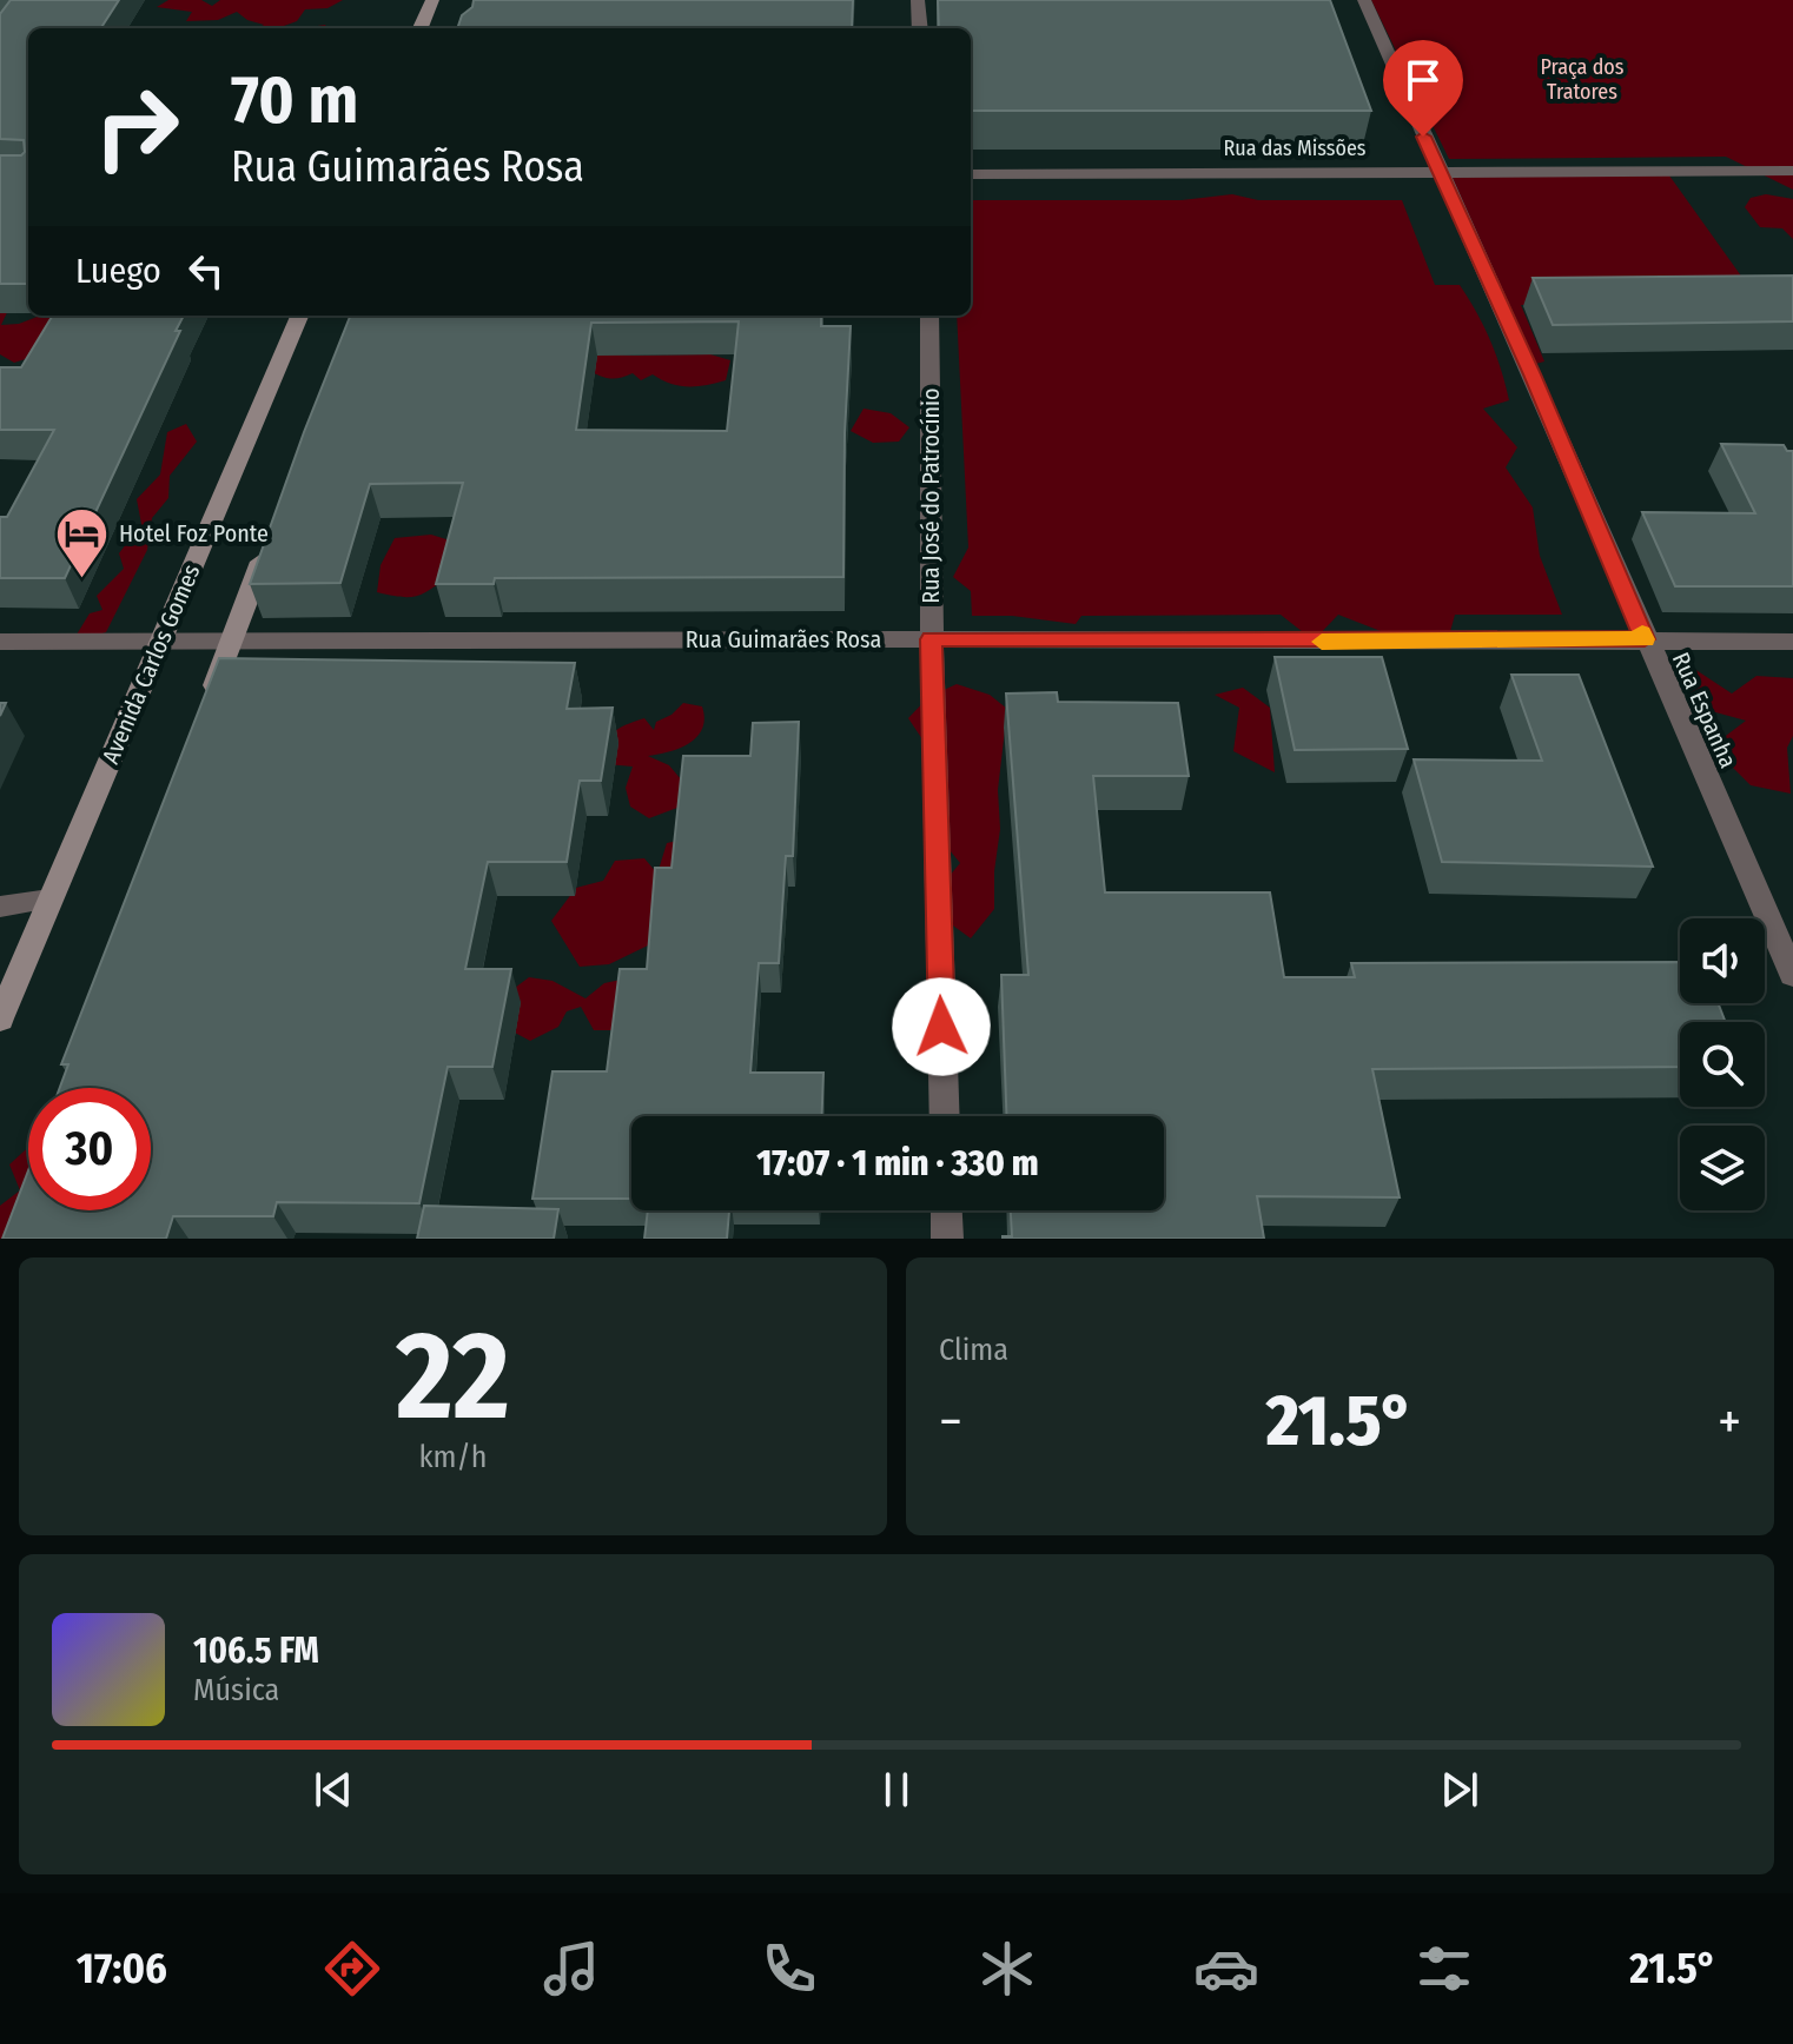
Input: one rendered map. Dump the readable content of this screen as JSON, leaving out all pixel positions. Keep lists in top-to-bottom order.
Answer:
{
  "streets": {
    "street": [
      "Rua das Missões",
      "Rua José do Patrocínio",
      "Rua Guimarães Rosa",
      "Avenida Carlos Gomes",
      "Rua Espanha"
    ]
  },
  "crossings": [
    ["Rua das Missões", "Rua Espanha"],
    ["Rua José do Patrocínio", "Rua Guimarães Rosa"],
    ["Rua Guimarães Rosa", "Avenida Carlos Gomes"],
    ["Rua Guimarães Rosa", "Rua Espanha"]
  ],
  "parks": ["Praça dos Tratores"],
  "places": {
    "hotel": ["Hotel Foz Ponte"]
  },
  "page": {
    "turn": ["70 m", "Rua Guimarães Rosa"],
    "then": "Luego",
    "limit": "30",
    "trip": "17:07 · 1 min · 330 m",
    "tile": [
      ["22", "km/h"],
      "Clima"
    ],
    "heat": ["−", "21.5°", "+"],
    "song": ["106.5 FM", "Música"],
    "tabs": ["17:06", "21.5°"]
  }
}
